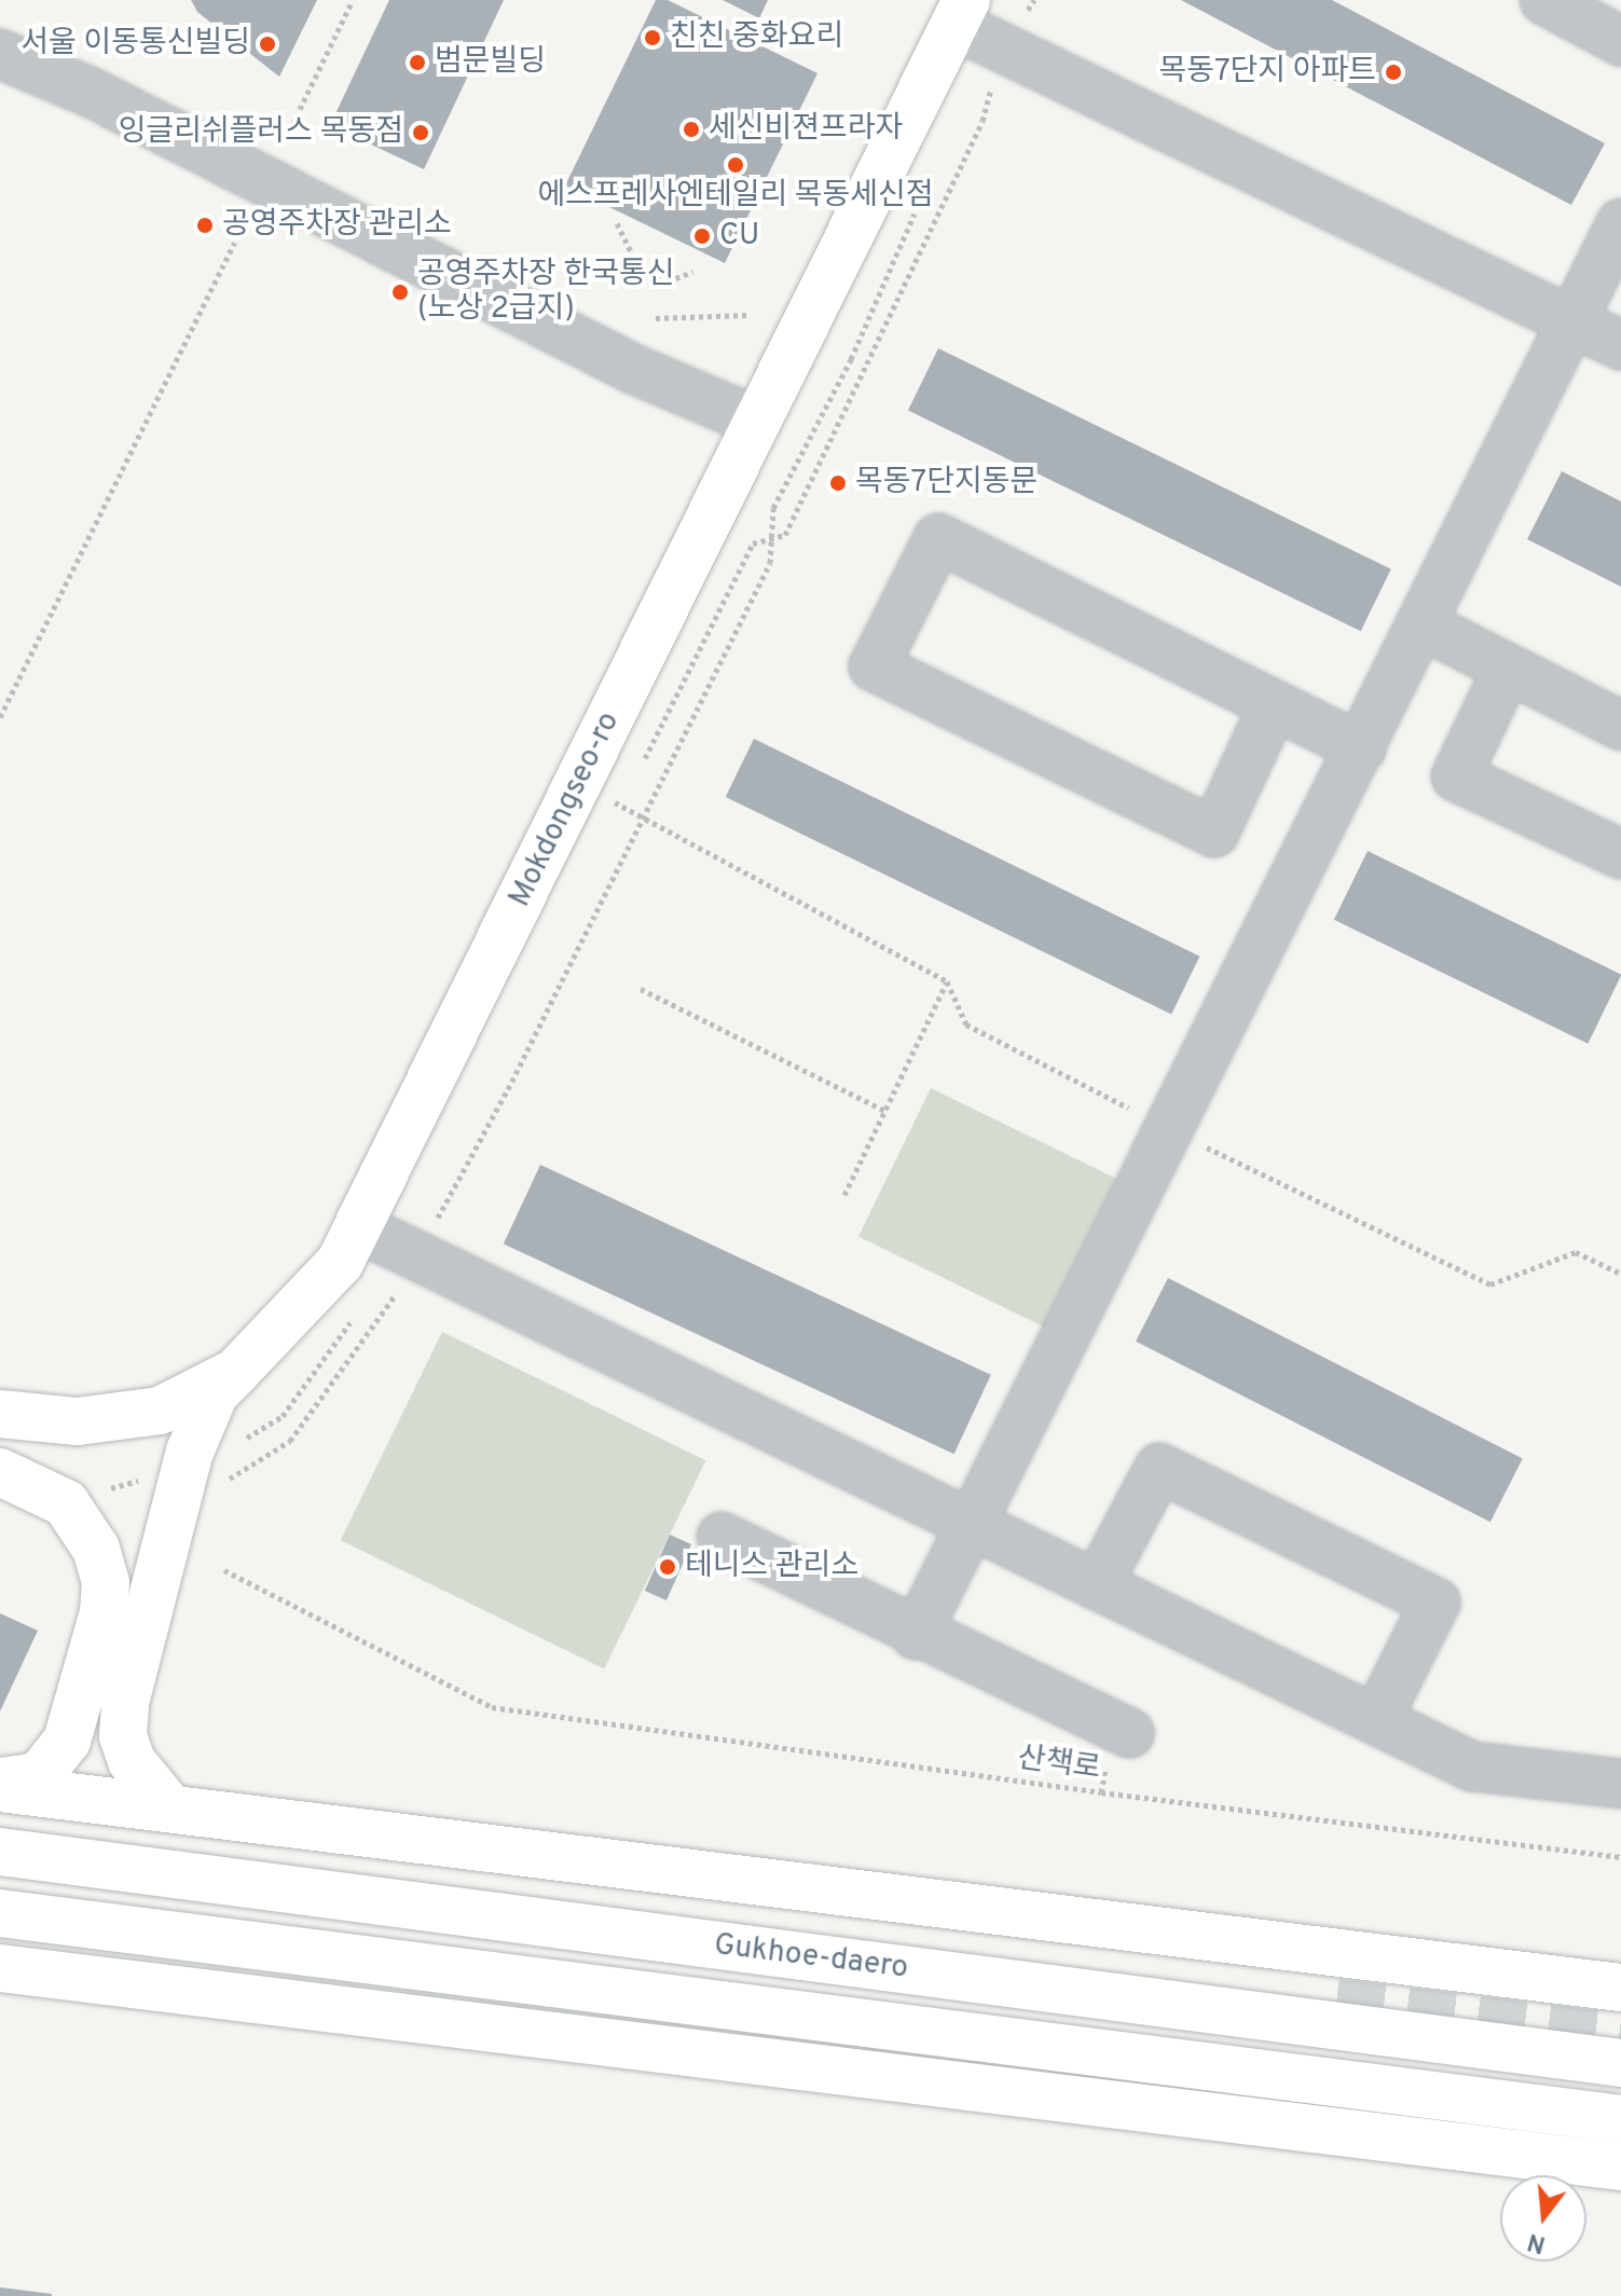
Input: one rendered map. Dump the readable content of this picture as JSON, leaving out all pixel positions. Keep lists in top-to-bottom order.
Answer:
{
  "streets": {
    "main road": ["Mokdongseo-ro", "Gukhoe-daero"],
    "path": ["산책로"]
  },
  "places": [
    "친친 중화요리",
    "서울 이동통신빌딩",
    "범문빌딩",
    "목동7단지 아파트",
    "세신비젼프라자",
    "잉글리쉬플러스 목동점",
    "에스프레사엔테일리 목동세신점",
    "공영주차장 관리소",
    "CU",
    "공영주차장 한국통신 (노상 2급지)",
    "목동7단지동문",
    "테니스 관리소"
  ],
  "north": "bottom"
}
